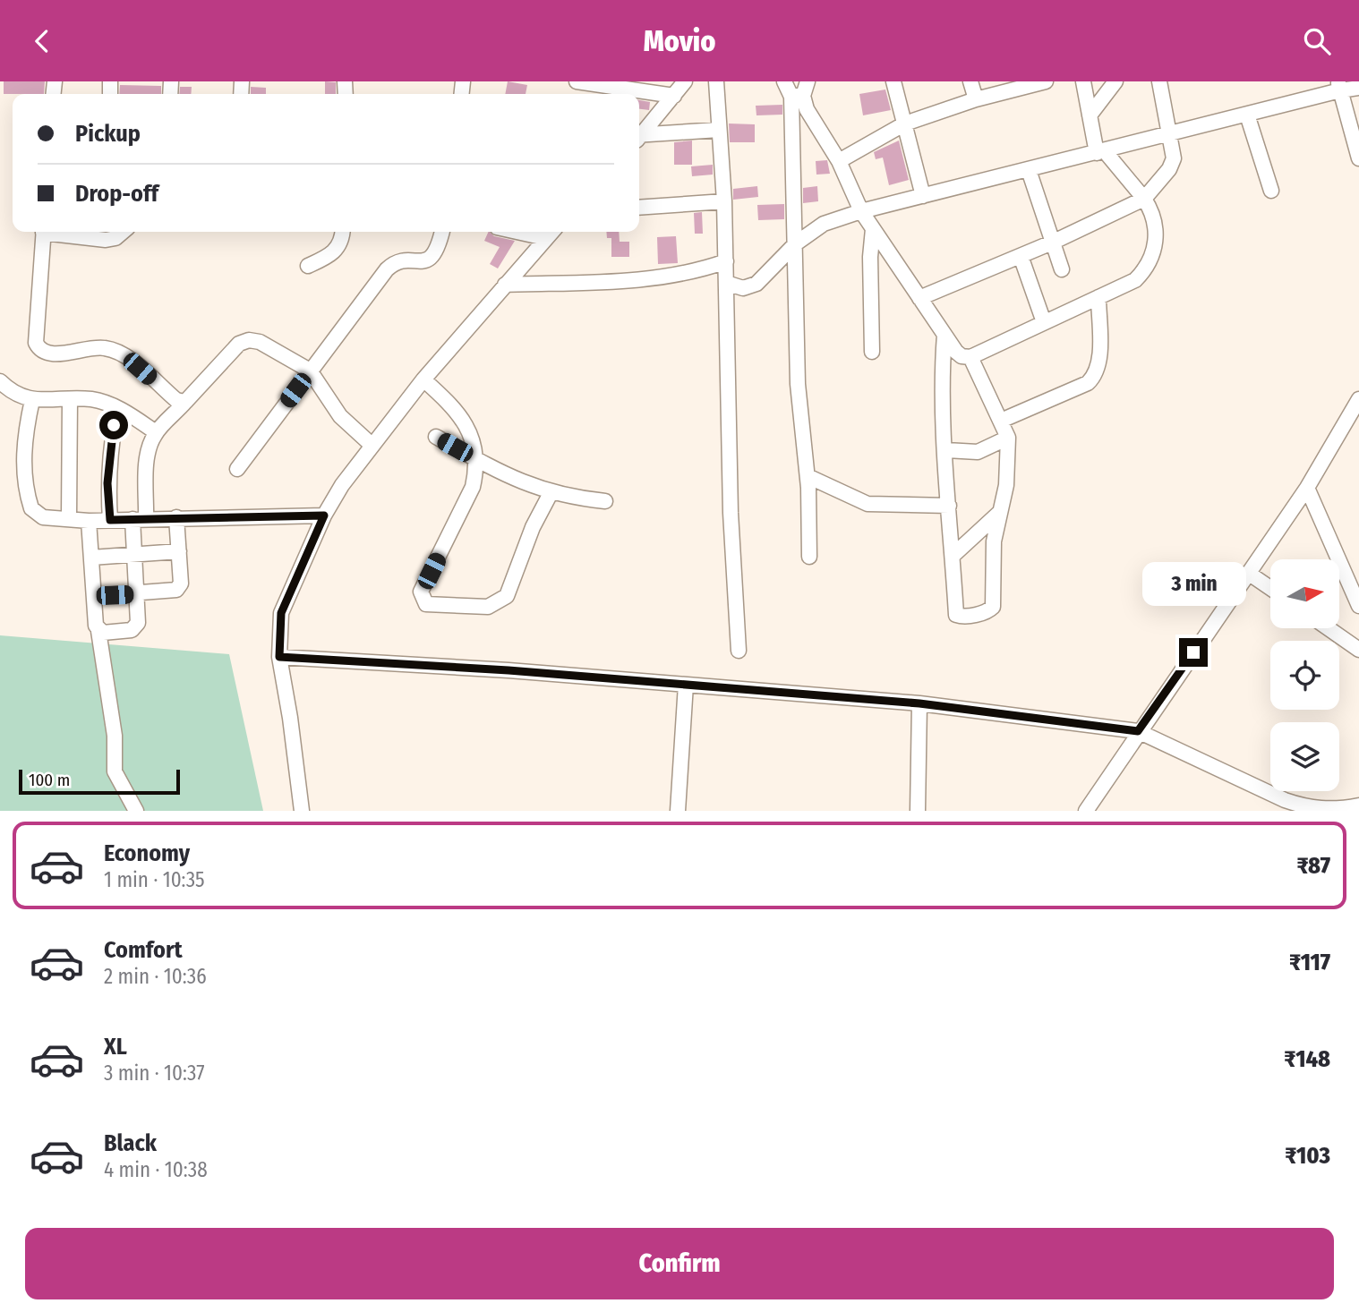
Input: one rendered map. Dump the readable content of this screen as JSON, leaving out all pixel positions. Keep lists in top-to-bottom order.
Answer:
{
  "scale_bar": "100 m",
  "north": "right",
  "page": {
    "header": "Movio",
    "banner": ["Pickup", "Drop-off"],
    "bubble": "3 min",
    "scale": "100 m",
    "list": [
      {
        "name": "Economy",
        "note": "1 min · 10:35",
        "value": "₹87"
      },
      {
        "name": "Comfort",
        "note": "2 min · 10:36",
        "value": "₹117"
      },
      {
        "name": "XL",
        "note": "3 min · 10:37",
        "value": "₹148"
      },
      {
        "name": "Black",
        "note": "4 min · 10:38",
        "value": "₹103"
      }
    ],
    "buttons": "Confirm"
  }
}
